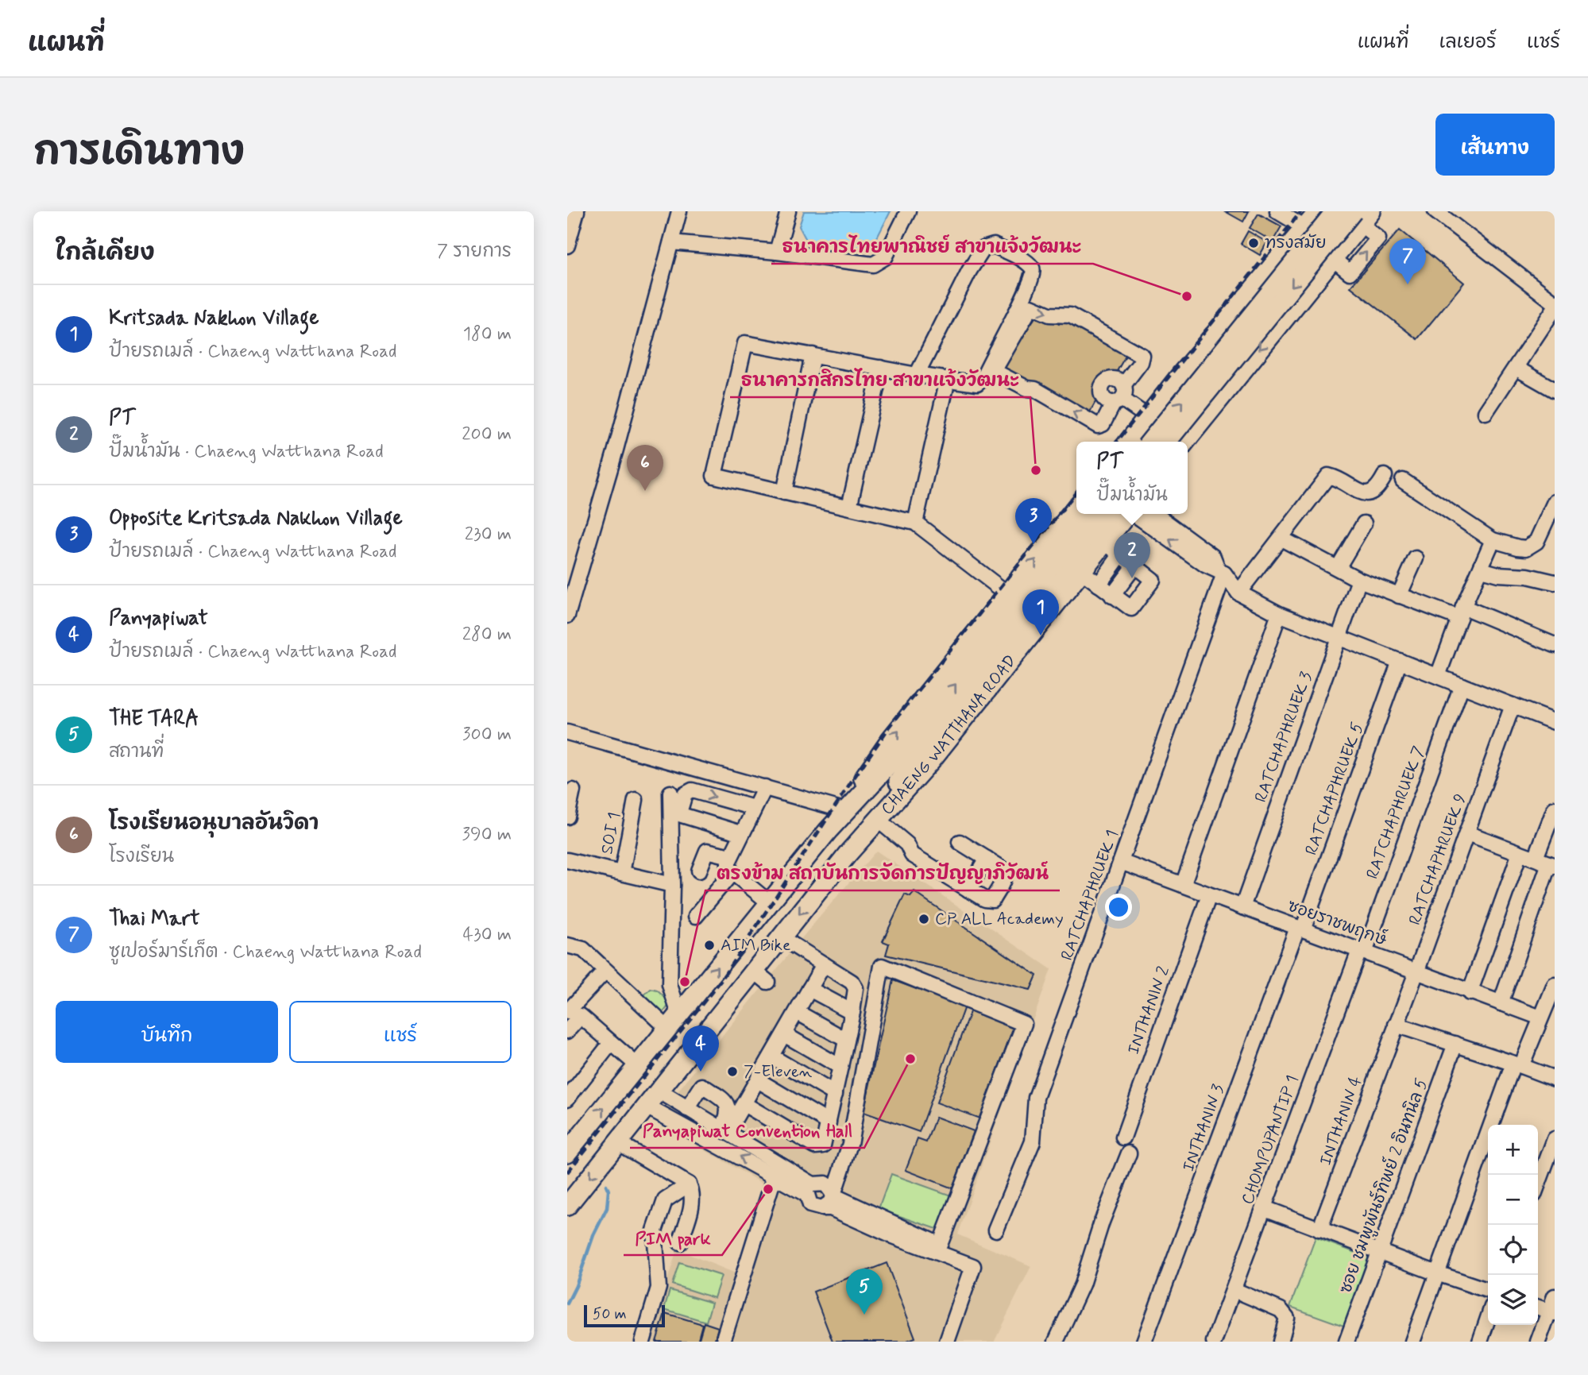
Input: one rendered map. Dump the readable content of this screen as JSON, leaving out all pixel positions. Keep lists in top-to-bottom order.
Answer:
{
  "streets": {
    "main road": ["CHAENG WATTHANA ROAD"],
    "street": [
      "RATCHAPHRUEK 3",
      "RATCHAPHRUEK 5",
      "RATCHAPHRUEK 7",
      "SOI 1",
      "RATCHAPHRUEK 9",
      "RATCHAPHRUEK 1",
      "ซอยราชพฤกษ์",
      "INTHANIN 2",
      "INTHANIN 4",
      "INTHANIN 3",
      "CHOMPUPANTIP 1",
      "ซอย ชมพูพันธ์ทิพย์ 2 อินทนิล 5"
    ]
  },
  "crossings": [
    ["RATCHAPHRUEK 3", "ซอยราชพฤกษ์"],
    ["RATCHAPHRUEK 5", "ซอยราชพฤกษ์"],
    ["RATCHAPHRUEK 5", "INTHANIN 3"],
    ["RATCHAPHRUEK 7", "ซอยราชพฤกษ์"],
    ["RATCHAPHRUEK 7", "CHOMPUPANTIP 1"],
    ["RATCHAPHRUEK 9", "ซอยราชพฤกษ์"],
    ["RATCHAPHRUEK 9", "INTHANIN 4"],
    ["RATCHAPHRUEK 1", "ซอยราชพฤกษ์"],
    ["ซอยราชพฤกษ์", "INTHANIN 2"],
    ["ซอยราชพฤกษ์", "INTHANIN 3"],
    ["ซอยราชพฤกษ์", "CHOMPUPANTIP 1"]
  ],
  "places": [
    "ทรงสมัย",
    "ธนาคารไทยพาณิชย์ สาขาแจ้งวัฒนะ",
    "ธนาคารกสิกรไทย สาขาแจ้งวัฒนะ",
    "CP ALL Academy",
    "AIM Bike",
    "ตรงข้าม สถาบันการจัดการปัญญาภิวัฒน์",
    "Panyapiwat Convention Hall",
    "7-Eleven",
    "PIM park"
  ],
  "scale_bar": "50 m",
  "page": {
    "header": "แผนที่",
    "nav": ["แผนที่", "เลเยอร์", "แชร์"],
    "title": "การเดินทาง",
    "buttons": [
      "เส้นทาง",
      ["บันทึก", "แชร์"]
    ],
    "heading": ["ใกล้เคียง", "7 รายการ"],
    "pins": [
      "7",
      "6",
      "3",
      "2",
      "1",
      "4",
      "5"
    ],
    "list": [
      {
        "mark": "1",
        "name": "Kritsada Nakhon Village",
        "note": "ป้ายรถเมล์ · Chaeng Watthana Road",
        "value": "180 m"
      },
      {
        "mark": "2",
        "name": "PT",
        "note": "ปั๊มน้ำมัน · Chaeng Watthana Road",
        "value": "200 m"
      },
      {
        "mark": "3",
        "name": "Opposite Kritsada Nakhon Village",
        "note": "ป้ายรถเมล์ · Chaeng Watthana Road",
        "value": "230 m"
      },
      {
        "mark": "4",
        "name": "Panyapiwat",
        "note": "ป้ายรถเมล์ · Chaeng Watthana Road",
        "value": "280 m"
      },
      {
        "mark": "5",
        "name": "THE TARA",
        "note": "สถานที่",
        "value": "300 m"
      },
      {
        "mark": "6",
        "name": "โรงเรียนอนุบาลอันวิดา",
        "note": "โรงเรียน",
        "value": "390 m"
      },
      {
        "mark": "7",
        "name": "Thai Mart",
        "note": "ซูเปอร์มาร์เก็ต · Chaeng Watthana Road",
        "value": "430 m"
      }
    ],
    "popup": ["PT", "ปั๊มน้ำมัน"],
    "map_buttons": ["+", "−"],
    "scale": "50 m"
  }
}
